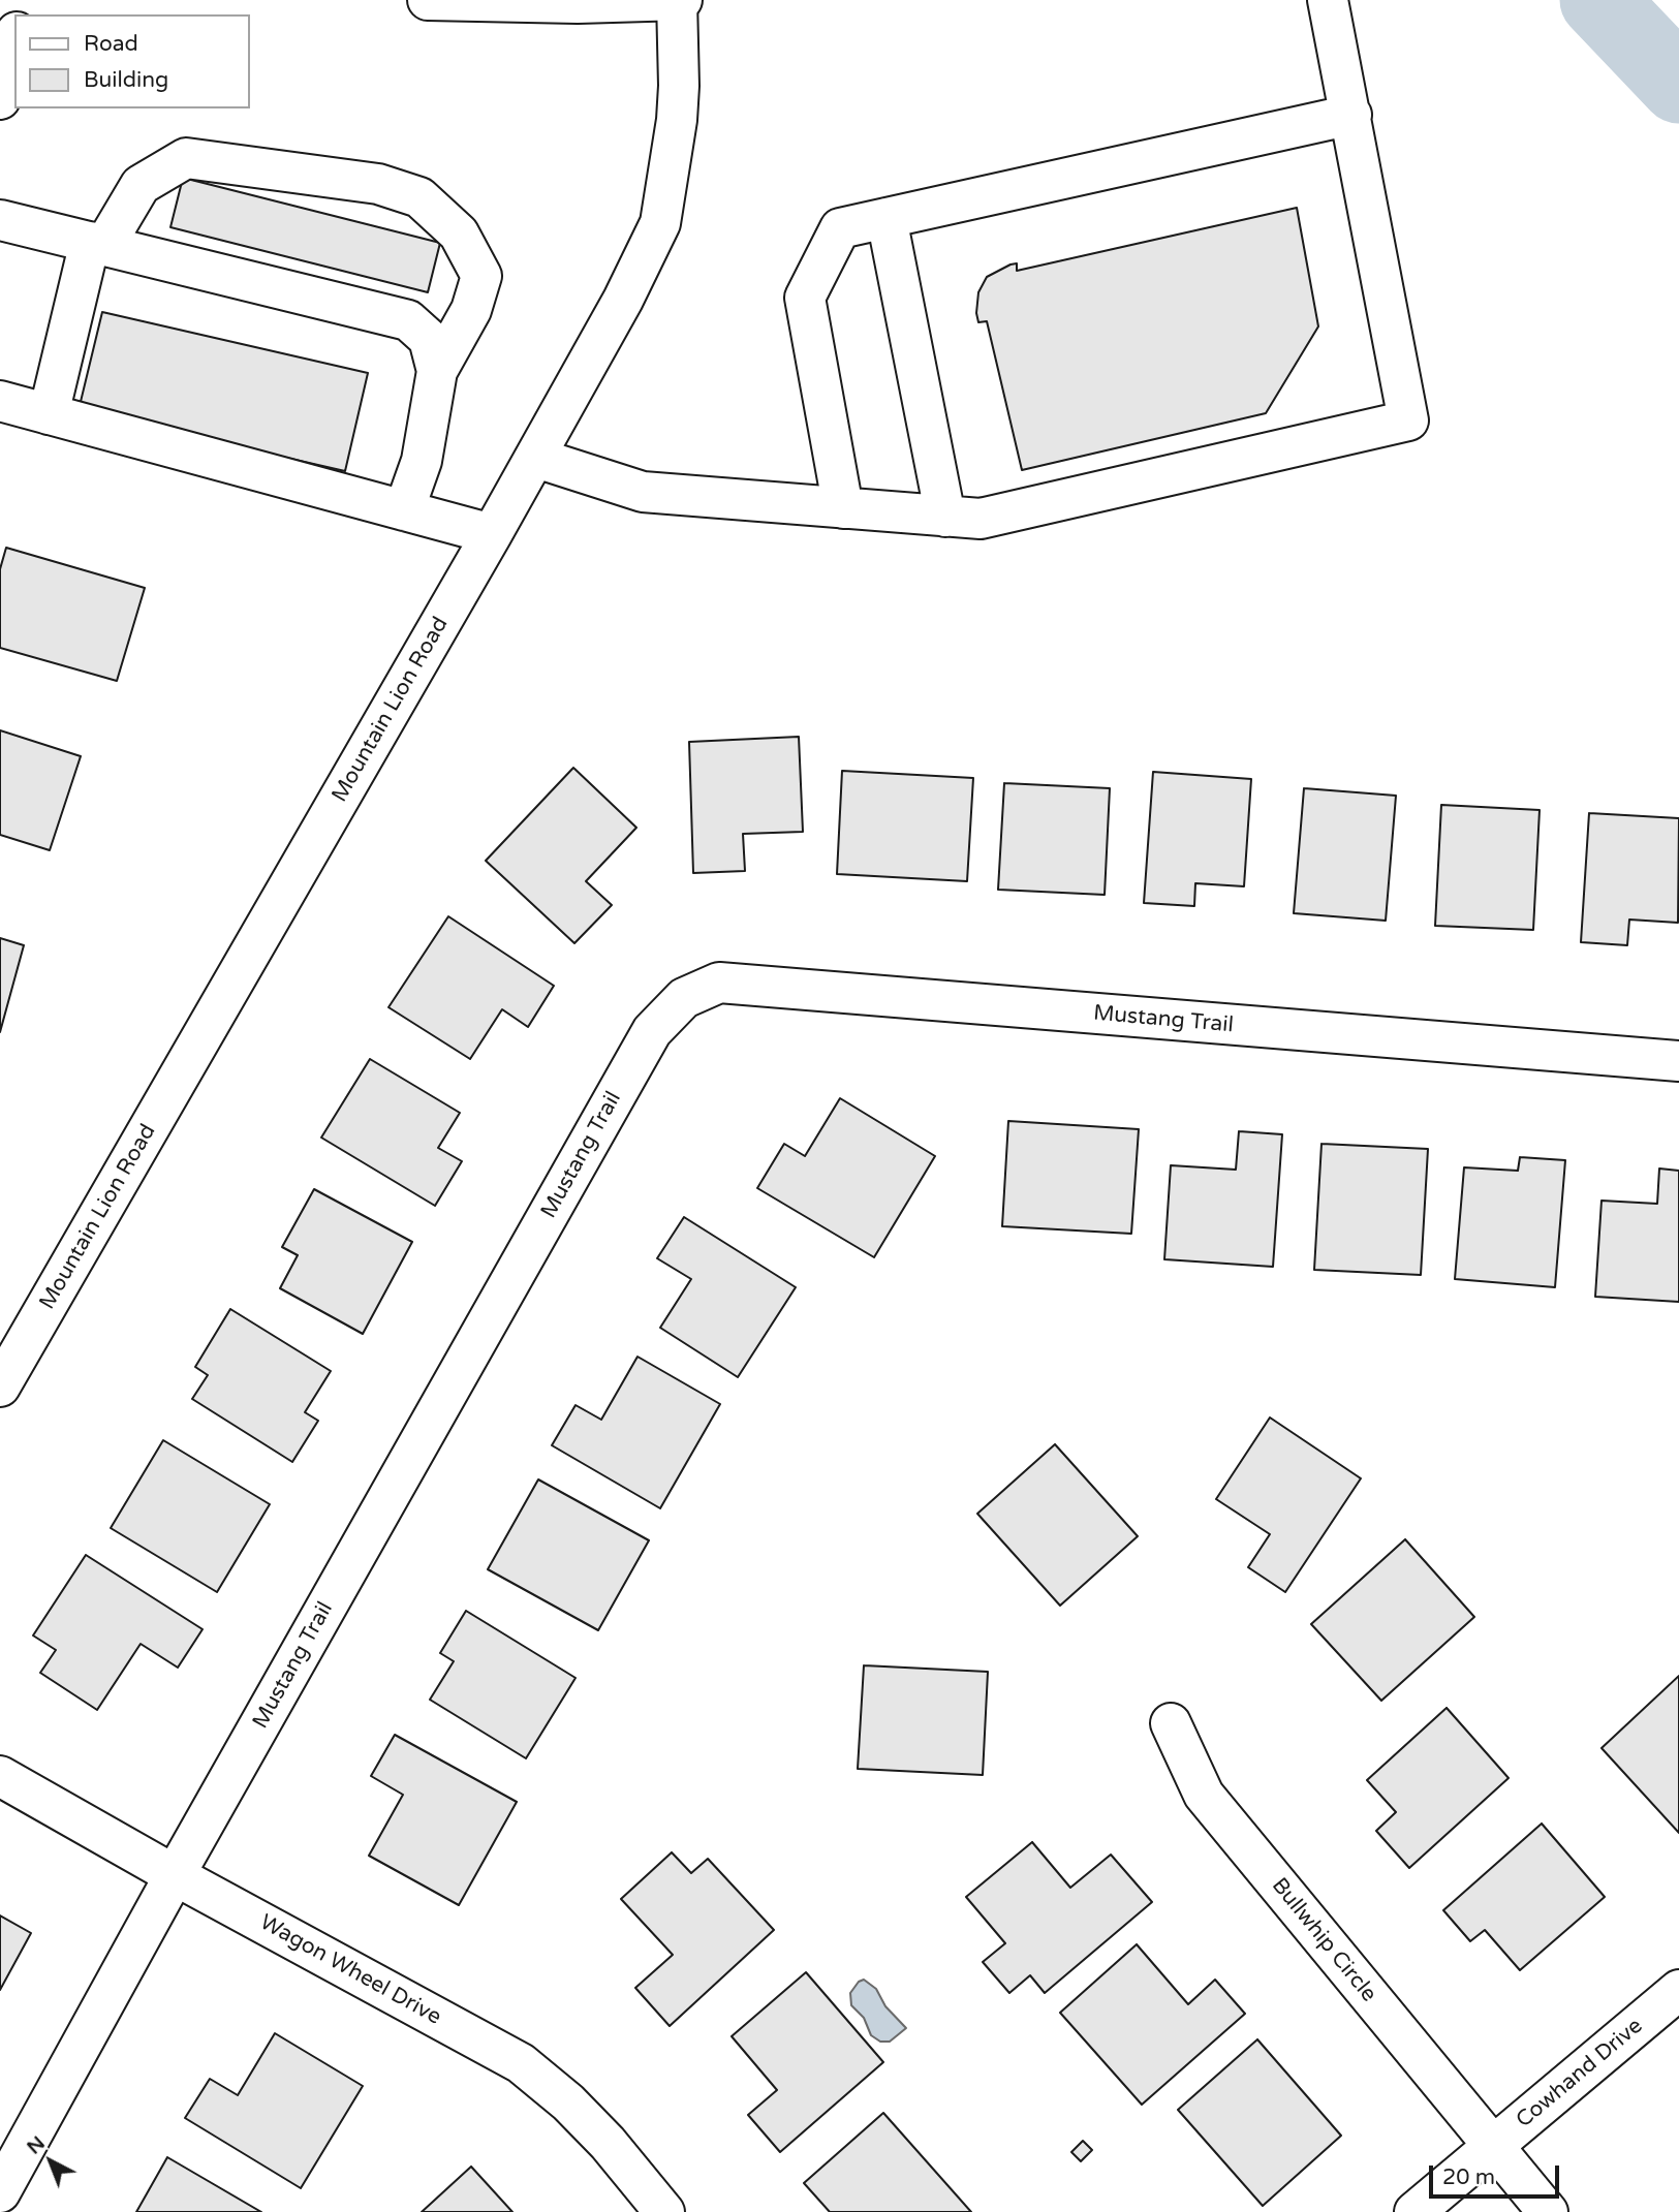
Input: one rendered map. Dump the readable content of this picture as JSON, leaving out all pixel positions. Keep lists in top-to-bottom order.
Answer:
{
  "streets": {
    "street": [
      "Mountain Lion Road",
      "Mustang Trail",
      "Bullwhip Circle",
      "Wagon Wheel Drive",
      "Cowhand Drive"
    ]
  },
  "crossings": [
    ["Mustang Trail", "Wagon Wheel Drive"],
    ["Bullwhip Circle", "Cowhand Drive"]
  ],
  "legend": ["Road", "Building"],
  "scale_bar": "20 m",
  "north": "top left"
}
